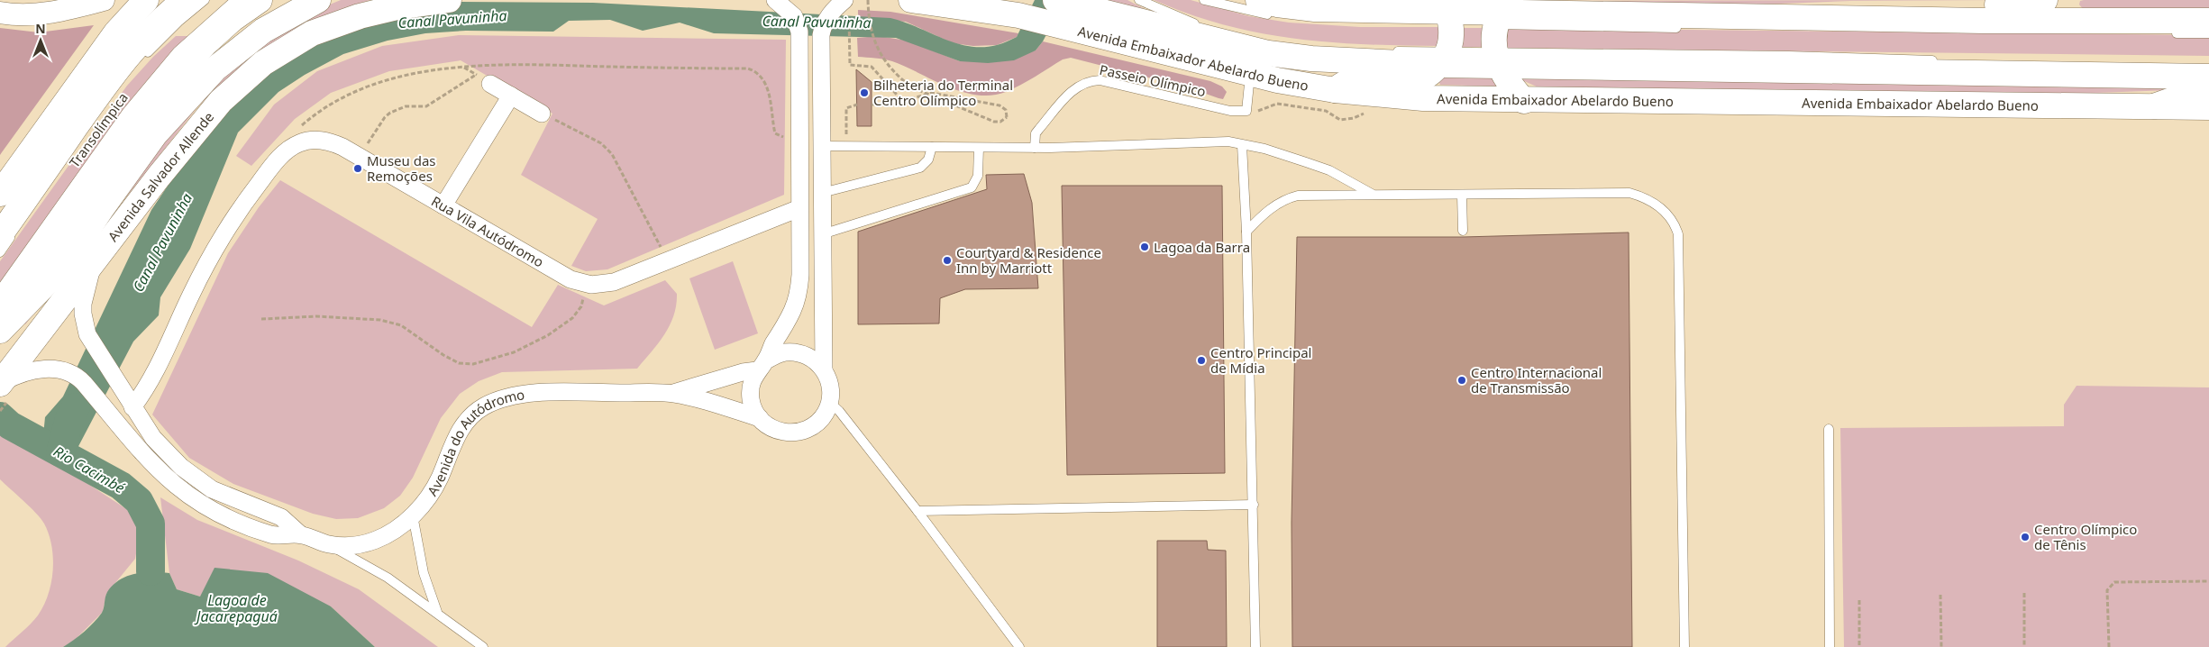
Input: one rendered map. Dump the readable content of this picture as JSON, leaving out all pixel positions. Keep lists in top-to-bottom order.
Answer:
{
  "streets": {
    "main road": ["Avenida Embaixador Abelardo Bueno", "Avenida Salvador Allende"],
    "street": ["Rua Vila Autódromo", "Avenida do Autódromo"],
    "lane": ["Passeio Olímpico", "Transolímpica"]
  },
  "crossings": [
    ["Avenida Embaixador Abelardo Bueno", "Passeio Olímpico"]
  ],
  "water": ["Canal Pavuninha", "Rio Cacimbé", "Lagoa de Jacarepaguá"],
  "places": [
    "Bilheteria do Terminal Centro Olímpico",
    "Museu das Remoções",
    "Lagoa da Barra",
    "Courtyard & Residence Inn by Marriott",
    "Centro Principal de Mídia",
    "Centro Internacional de Transmissão",
    "Centro Olímpico de Tênis"
  ],
  "north": "top"
}
